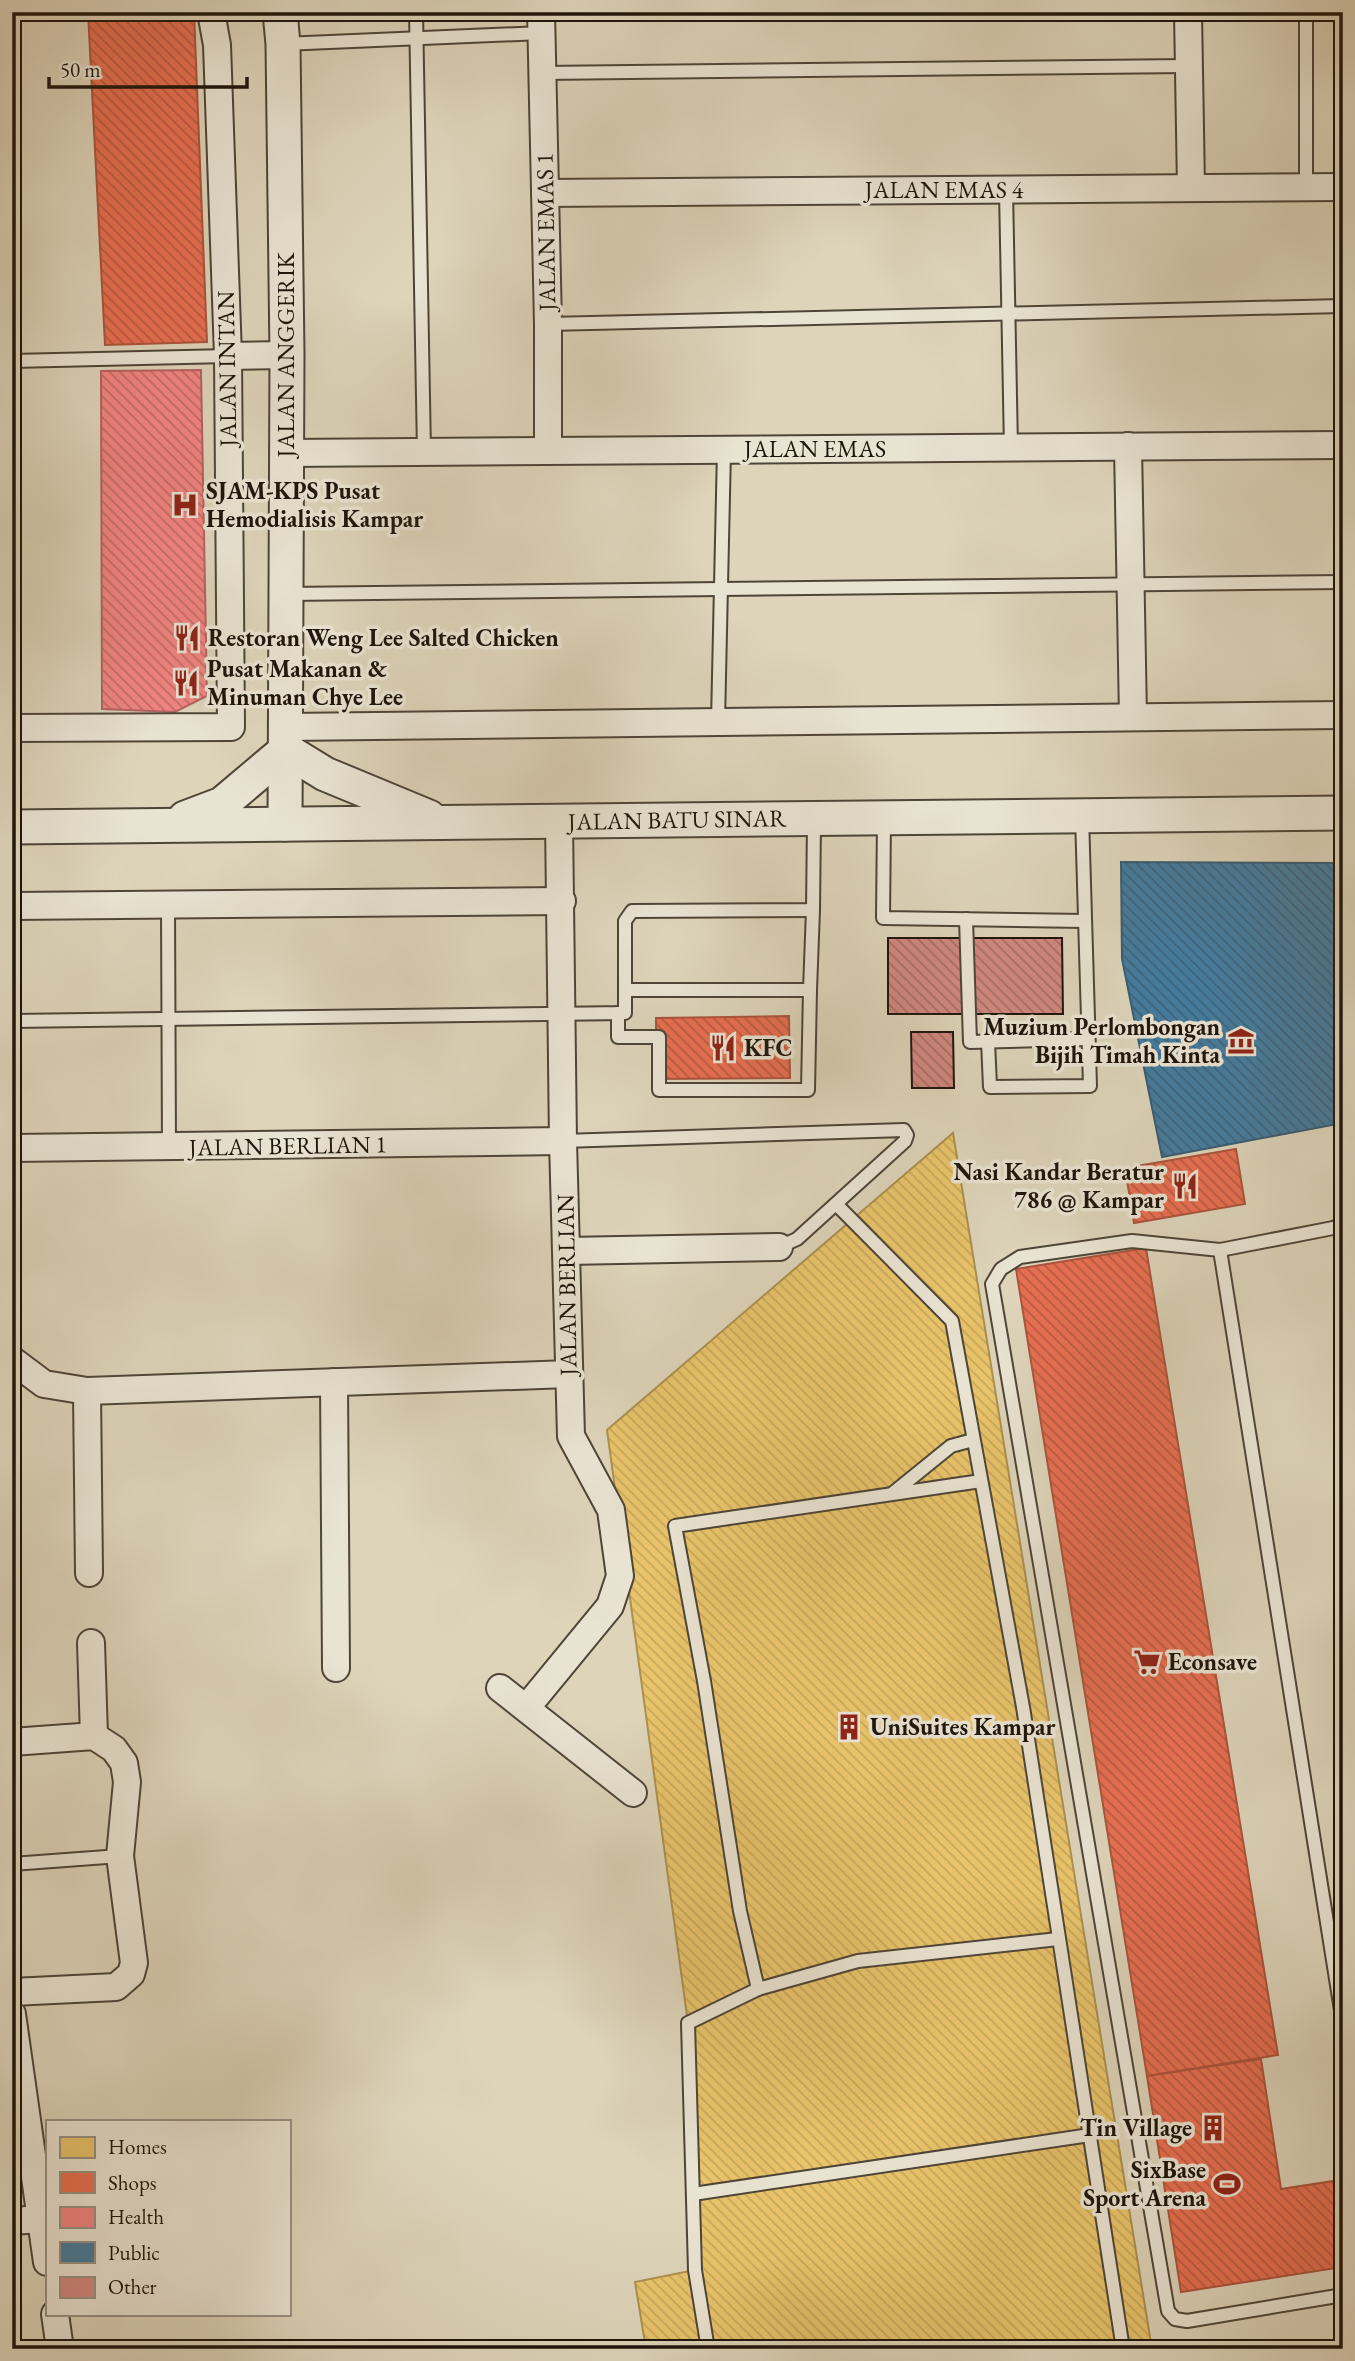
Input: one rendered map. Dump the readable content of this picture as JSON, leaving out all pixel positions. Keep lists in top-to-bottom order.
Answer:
{
  "streets": {
    "street": [
      "JALAN EMAS 4",
      "JALAN EMAS 1",
      "JALAN ANGGERIK",
      "JALAN INTAN",
      "JALAN EMAS",
      "JALAN BATU SINAR",
      "JALAN BERLIAN 1",
      "JALAN BERLIAN"
    ]
  },
  "crossings": [
    ["JALAN EMAS 4", "JALAN EMAS 1"],
    ["JALAN EMAS 1", "JALAN EMAS"],
    ["JALAN ANGGERIK", "JALAN EMAS"],
    ["JALAN ANGGERIK", "JALAN BATU SINAR"],
    ["JALAN BATU SINAR", "JALAN BERLIAN"],
    ["JALAN BERLIAN 1", "JALAN BERLIAN"]
  ],
  "places": {
    "hospital": ["SJAM-KPS Pusat Hemodialisis Kampar"],
    "restaurant": [
      "Restoran Weng Lee Salted Chicken",
      "Pusat Makanan & Minuman Chye Lee",
      "KFC",
      "Nasi Kandar Beratur 786 @ Kampar"
    ],
    "museum": ["Muzium Perlombongan Bijih Timah Kinta"],
    "supermarket": ["Econsave"],
    "building": ["UniSuites Kampar", "Tin Village"],
    "sports": ["SixBase Sport Arena"]
  },
  "legend": [
    "Homes",
    "Shops",
    "Health",
    "Public",
    "Other"
  ],
  "scale_bar": "50 m"
}
